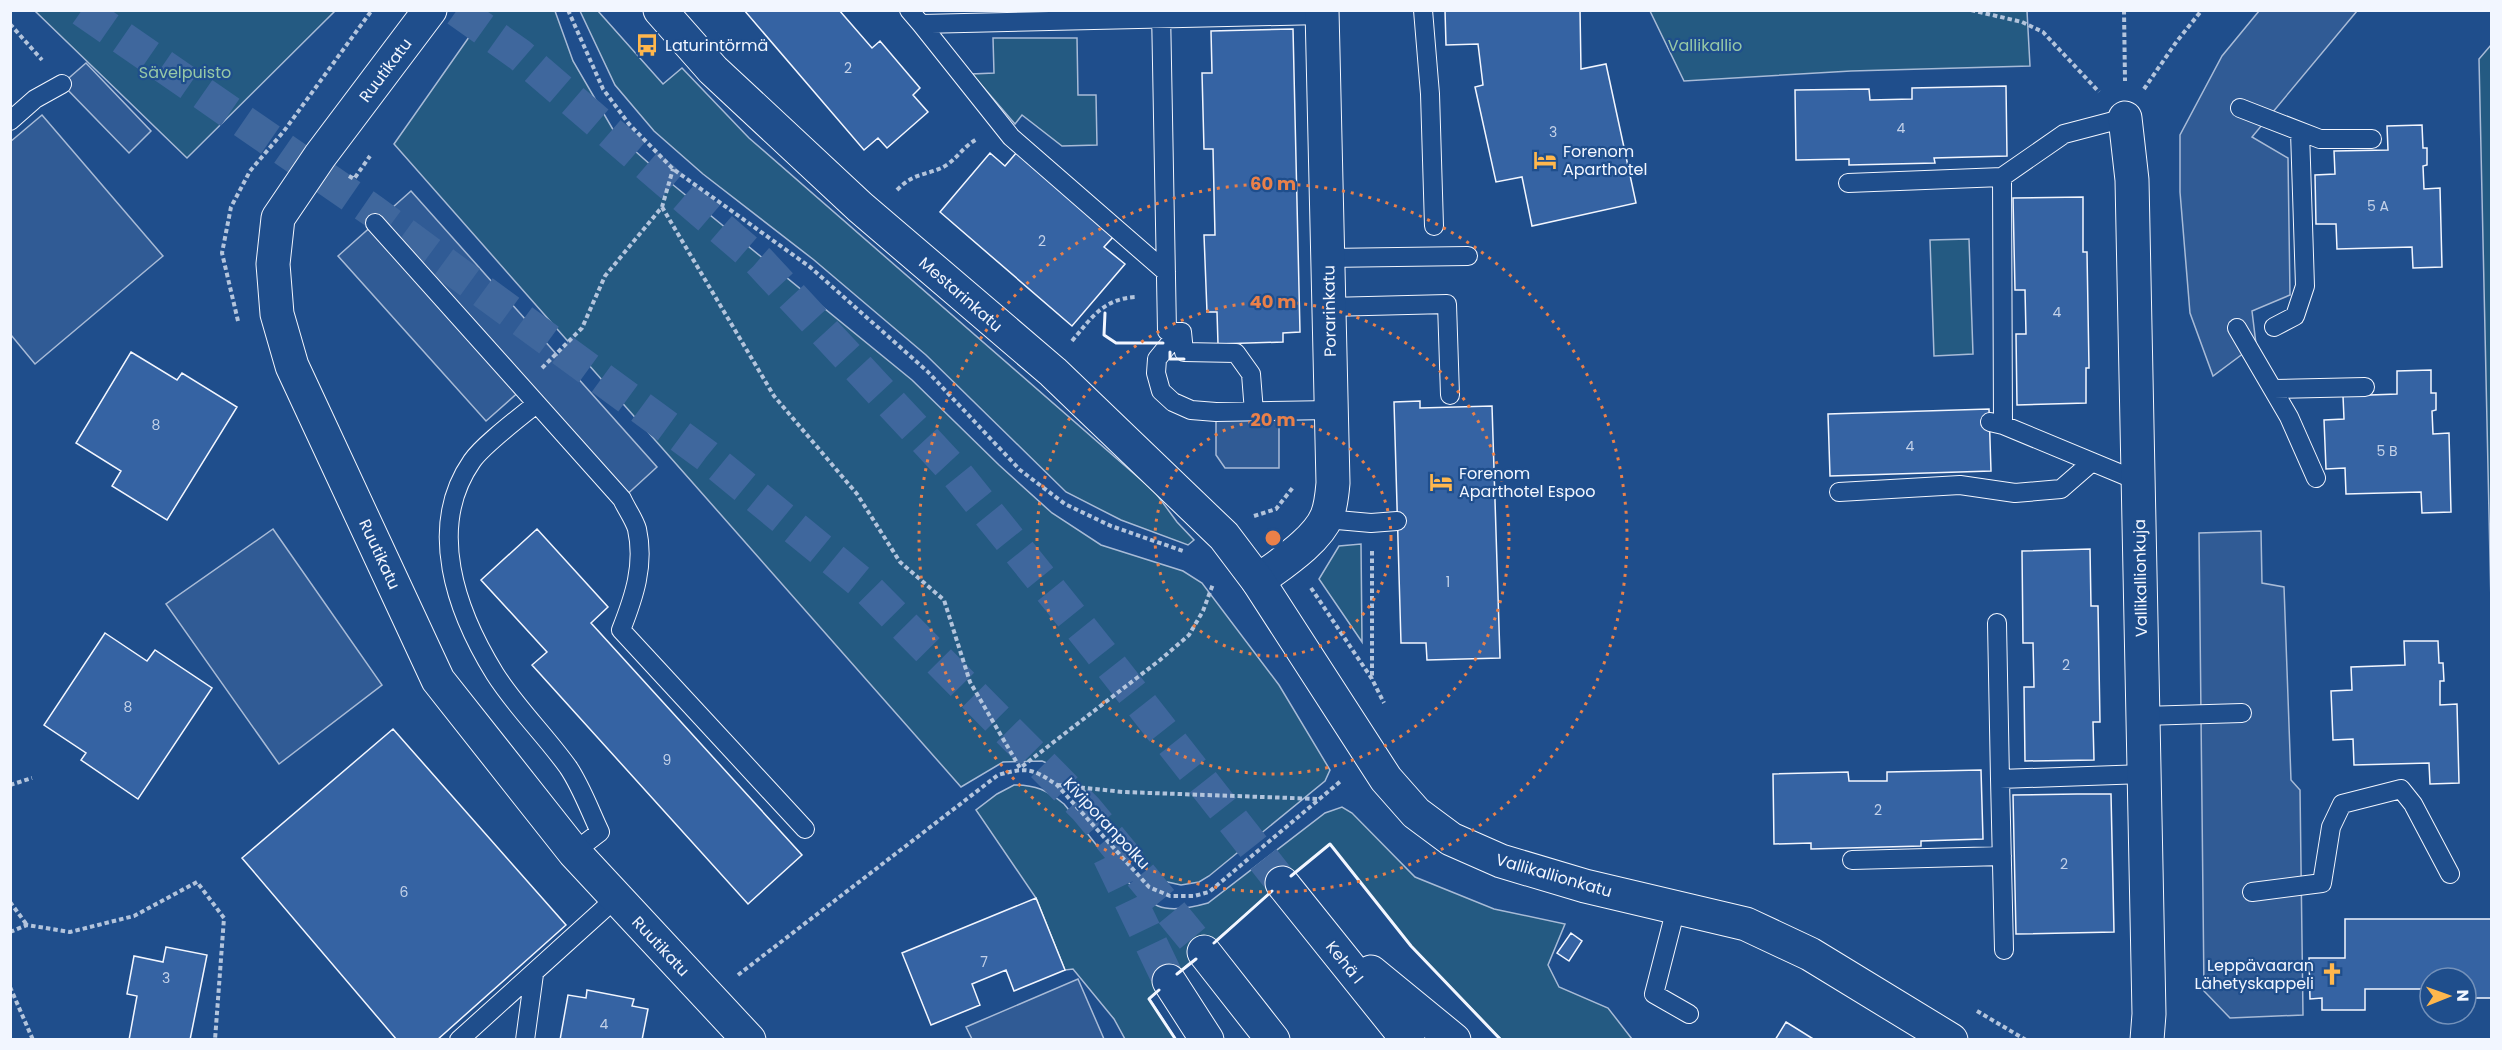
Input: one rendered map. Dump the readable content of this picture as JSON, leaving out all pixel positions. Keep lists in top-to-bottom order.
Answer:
{
  "streets": {
    "main road": [
      "Ruutikatu",
      "Mestarinkatu",
      "Porarinkatu",
      "Vallikallionkuja",
      "Vallikallionkatu",
      "Kehä I"
    ],
    "path": ["Kiviporanpolku"]
  },
  "crossings": [
    ["Mestarinkatu", "Porarinkatu"],
    ["Mestarinkatu", "Vallikallionkatu"],
    ["Porarinkatu", "Vallikallionkatu"]
  ],
  "parks": ["Vallikallio", "Sävelpuisto"],
  "places": {
    "bus stop": ["Laturintörmä"],
    "hotel": ["Forenom Aparthotel", "Forenom Aparthotel Espoo"],
    "church": ["Leppävaaran Lähetyskappeli"]
  },
  "house_numbers": [
    "2",
    "4",
    "3",
    "5 A",
    "2",
    "4",
    "8",
    "4",
    "5 B",
    "1",
    "2",
    "8",
    "9",
    "2",
    "2",
    "6",
    "7",
    "3",
    "4"
  ],
  "north": "right",
  "rings": ["60 m", "40 m", "20 m"]
}
